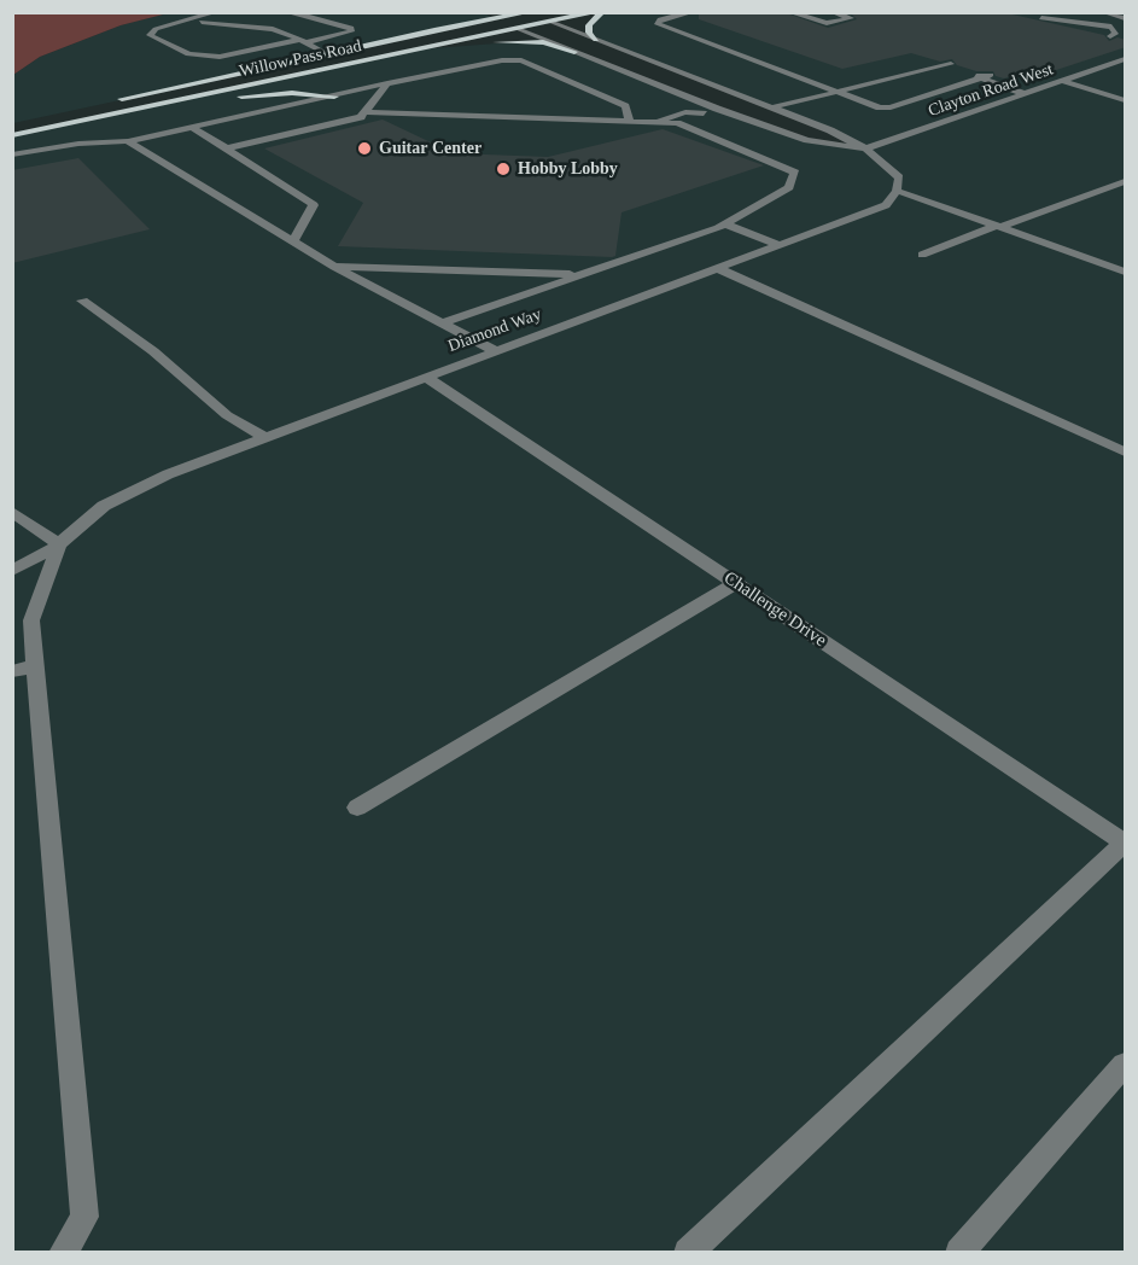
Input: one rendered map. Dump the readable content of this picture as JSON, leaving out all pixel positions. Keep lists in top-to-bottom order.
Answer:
{
  "streets": {
    "main road": ["Willow Pass Road"],
    "street": ["Clayton Road West", "Diamond Way", "Challenge Drive"]
  },
  "crossings": [
    ["Diamond Way", "Challenge Drive"]
  ],
  "places": ["Guitar Center", "Hobby Lobby"]
}
